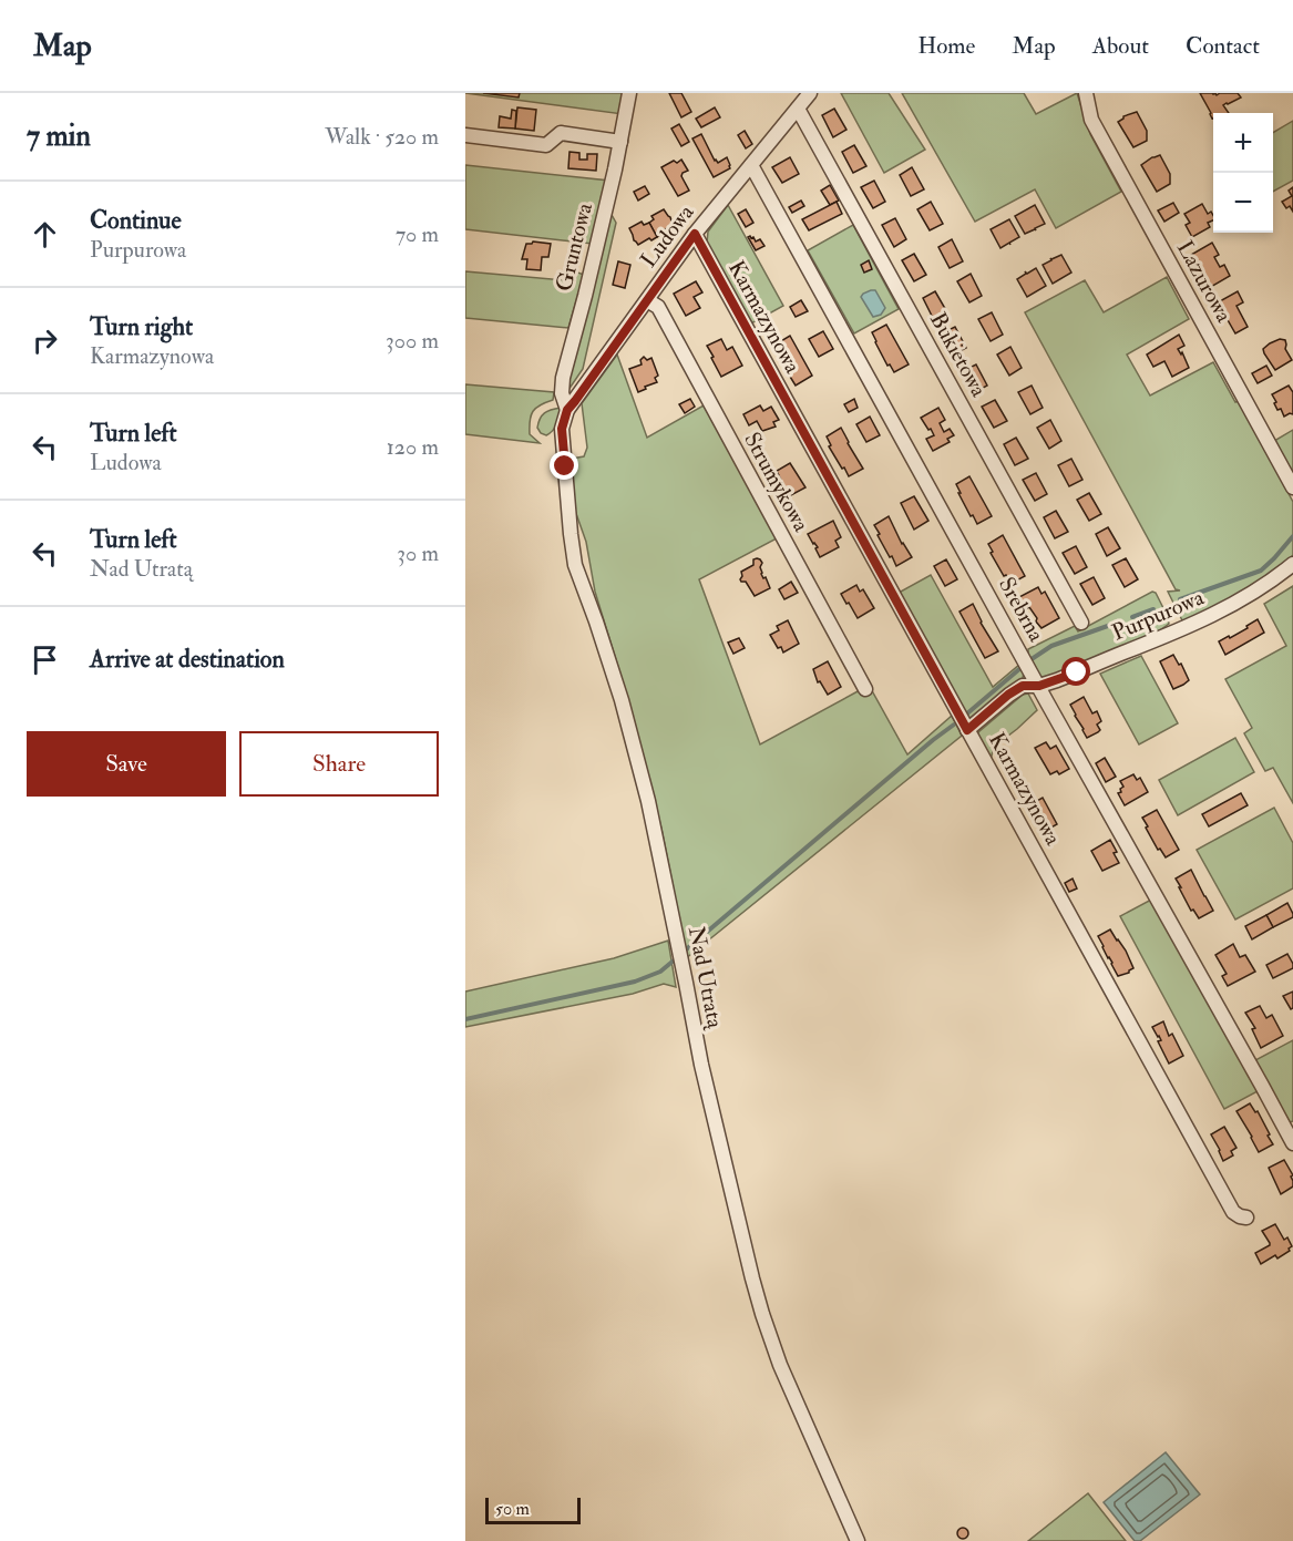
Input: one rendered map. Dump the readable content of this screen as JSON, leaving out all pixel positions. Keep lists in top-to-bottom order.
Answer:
{
  "streets": {
    "street": [
      "Ludowa",
      "Gruntowa",
      "Lazurowa",
      "Karmazynowa",
      "Bukietowa",
      "Strumykowa",
      "Srebrna",
      "Purpurowa",
      "Nad Utratą"
    ]
  },
  "crossings": [
    ["Ludowa", "Gruntowa"],
    ["Ludowa", "Karmazynowa"],
    ["Ludowa", "Bukietowa"],
    ["Ludowa", "Strumykowa"],
    ["Ludowa", "Srebrna"],
    ["Ludowa", "Nad Utratą"],
    ["Gruntowa", "Nad Utratą"],
    ["Karmazynowa", "Purpurowa"],
    ["Srebrna", "Purpurowa"]
  ],
  "scale_bar": "50 m",
  "page": {
    "header": "Map",
    "nav": [
      "Home",
      "Map",
      "About",
      "Contact"
    ],
    "heading": ["7 min", "Walk · 520 m"],
    "map_buttons": ["+", "−"],
    "list": [
      ["Continue", "Purpurowa", "70 m"],
      ["Turn right", "Karmazynowa", "300 m"],
      ["Turn left", "Ludowa", "120 m"],
      ["Turn left", "Nad Utratą", "30 m"],
      "Arrive at destination"
    ],
    "buttons": ["Save", "Share"],
    "scale": "50 m"
  }
}
